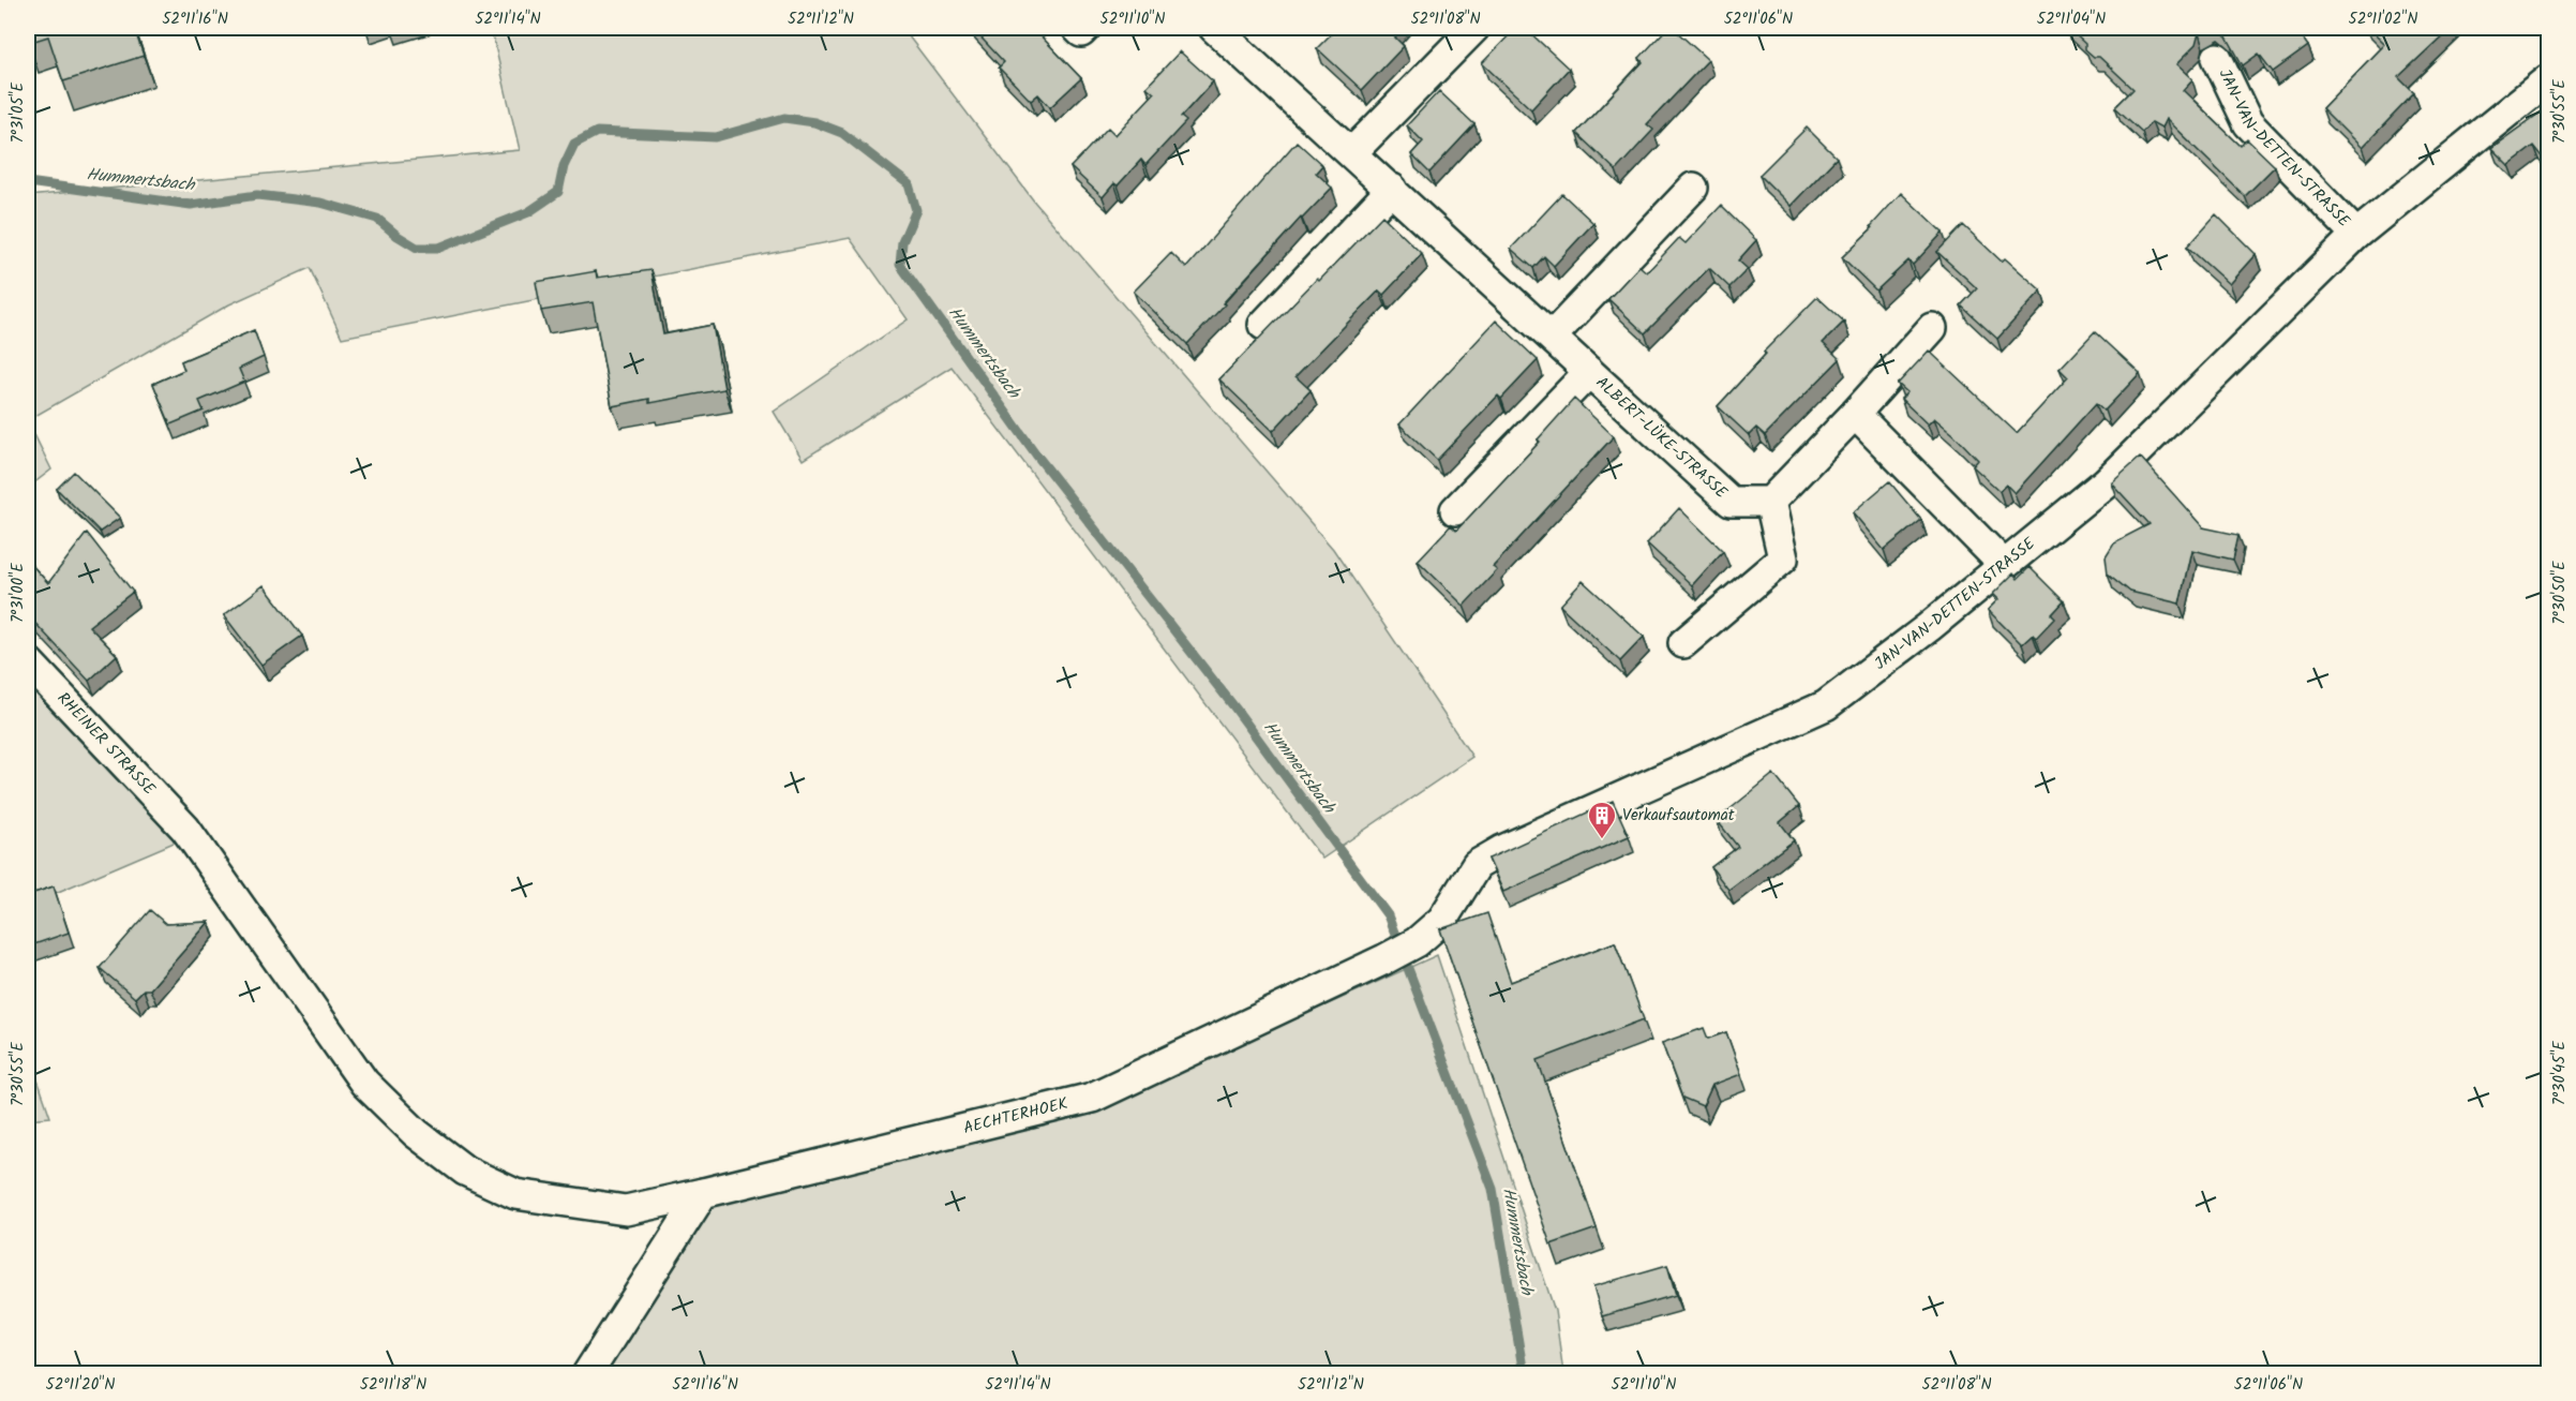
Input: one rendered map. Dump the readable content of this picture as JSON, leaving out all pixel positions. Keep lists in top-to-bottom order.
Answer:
{
  "streets": {
    "street": [
      "JAN-VAN-DETTEN-STRASSE",
      "ALBERT-LÜKE-STRASSE",
      "RHEINER STRASSE",
      "AECHTERHOEK"
    ]
  },
  "crossings": [
    ["JAN-VAN-DETTEN-STRASSE", "AECHTERHOEK"],
    ["RHEINER STRASSE", "AECHTERHOEK"]
  ],
  "water": ["Hummertsbach"],
  "places": {
    "building": ["Verkaufsautomat"]
  },
  "coordinates": [
    "52°11'16\"N",
    "52°11'14\"N",
    "52°11'12\"N",
    "52°11'10\"N",
    "52°11'08\"N",
    "52°11'06\"N",
    "52°11'04\"N",
    "52°11'02\"N",
    "7°30'55\"E",
    "7°31'05\"E",
    "7°30'50\"E",
    "7°31'00\"E",
    "7°30'45\"E",
    "52°11'20\"N",
    "52°11'18\"N"
  ]
}
